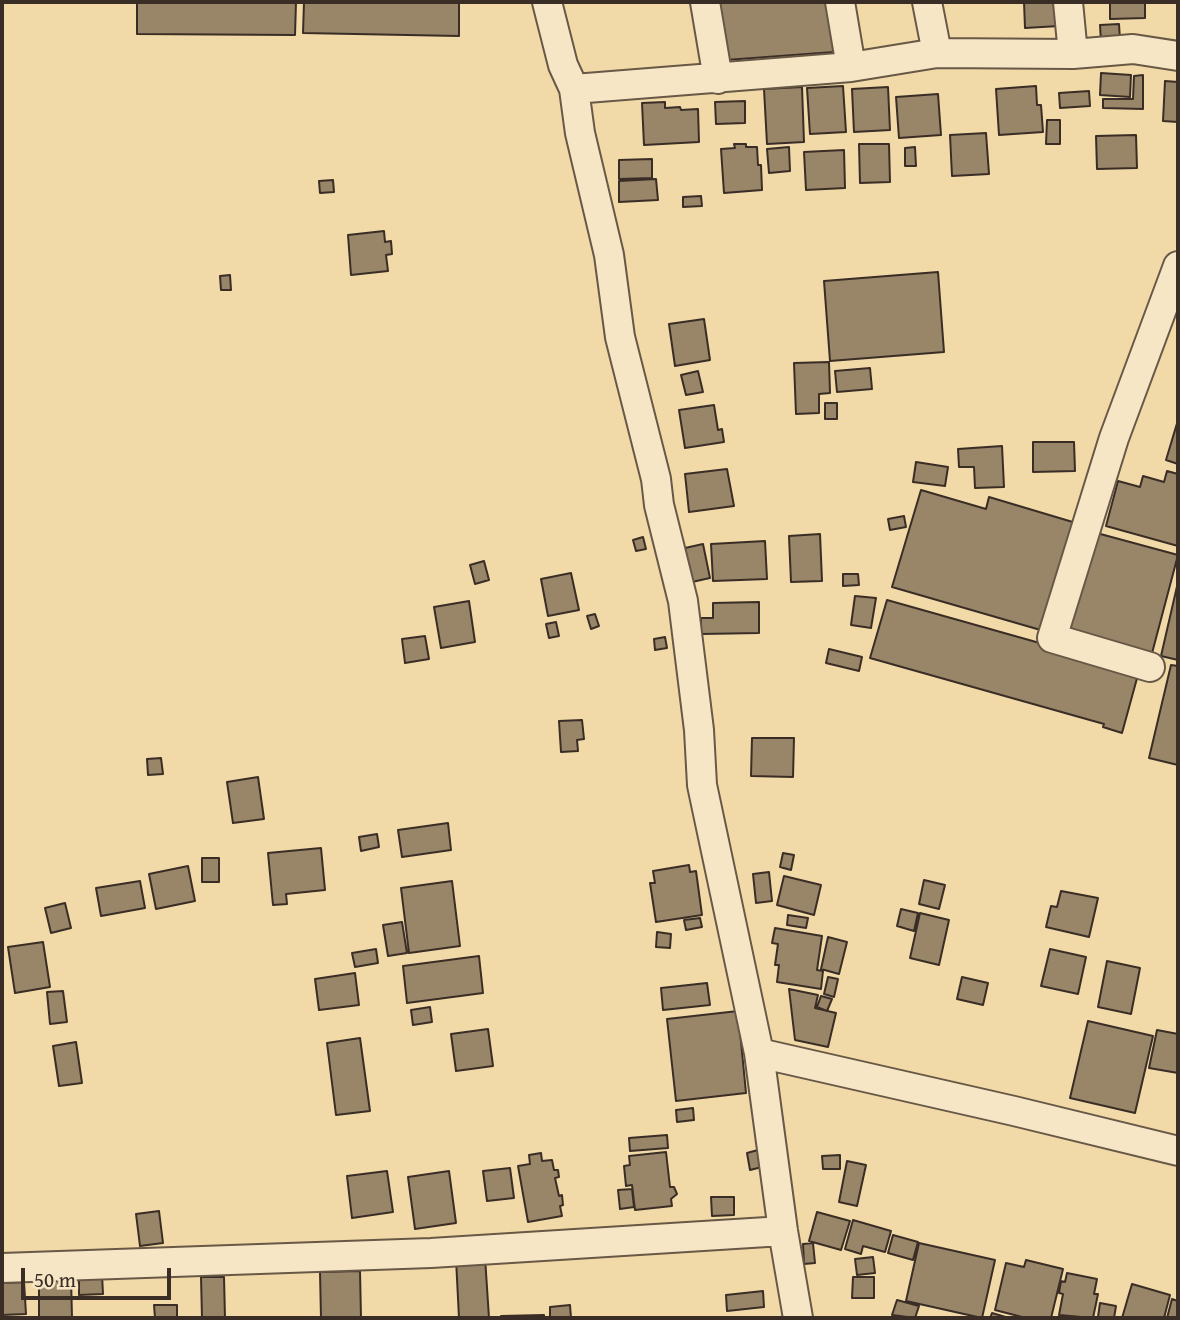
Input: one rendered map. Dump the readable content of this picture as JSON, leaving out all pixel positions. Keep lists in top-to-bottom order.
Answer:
{
  "scale_bar": "50 m"
}
